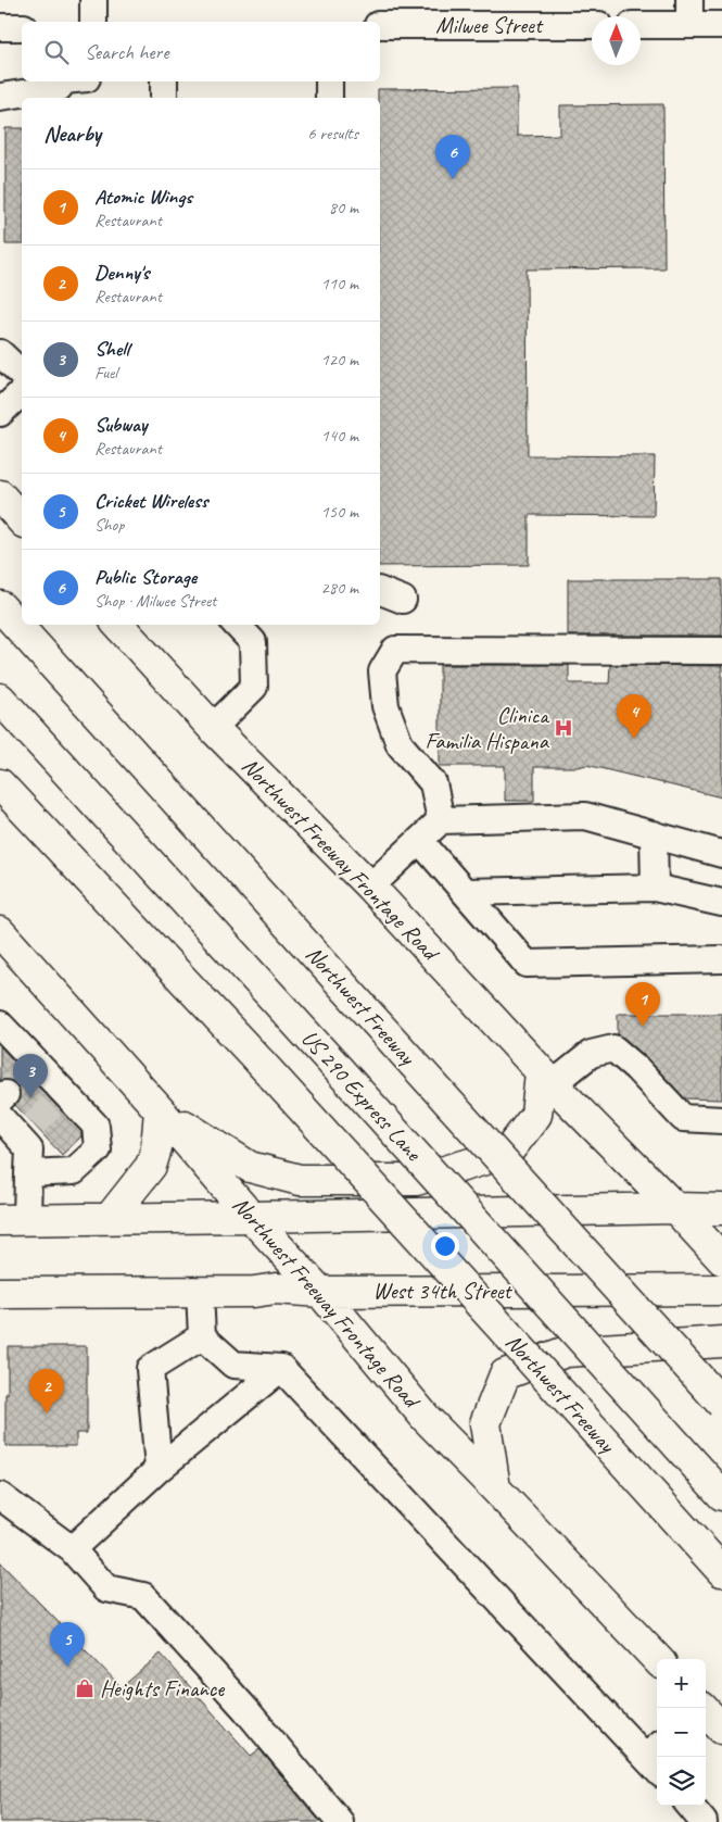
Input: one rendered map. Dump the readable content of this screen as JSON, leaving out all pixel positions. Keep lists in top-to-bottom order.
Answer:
{
  "streets": {
    "main road": [
      "Northwest Freeway Frontage Road",
      "Northwest Freeway",
      "US 290 Express Lane",
      "West 34th Street"
    ],
    "street": ["Milwee Street"]
  },
  "crossings": [
    ["Northwest Freeway Frontage Road", "West 34th Street"]
  ],
  "places": {
    "hospital": ["Clinica Familia Hispana"],
    "shop": ["Heights Finance"]
  },
  "north": "top",
  "page": {
    "search": "Search here",
    "heading": ["Nearby", "6 results"],
    "pins": [
      "6",
      "4",
      "1",
      "3",
      "2",
      "5"
    ],
    "list": [
      {
        "mark": "1",
        "name": "Atomic Wings",
        "note": "Restaurant",
        "value": "80 m"
      },
      {
        "mark": "2",
        "name": "Denny's",
        "note": "Restaurant",
        "value": "110 m"
      },
      {
        "mark": "3",
        "name": "Shell",
        "note": "Fuel",
        "value": "120 m"
      },
      {
        "mark": "4",
        "name": "Subway",
        "note": "Restaurant",
        "value": "140 m"
      },
      {
        "mark": "5",
        "name": "Cricket Wireless",
        "note": "Shop",
        "value": "150 m"
      },
      {
        "mark": "6",
        "name": "Public Storage",
        "note": "Shop · Milwee Street",
        "value": "280 m"
      }
    ],
    "map_buttons": ["+", "−"]
  }
}
